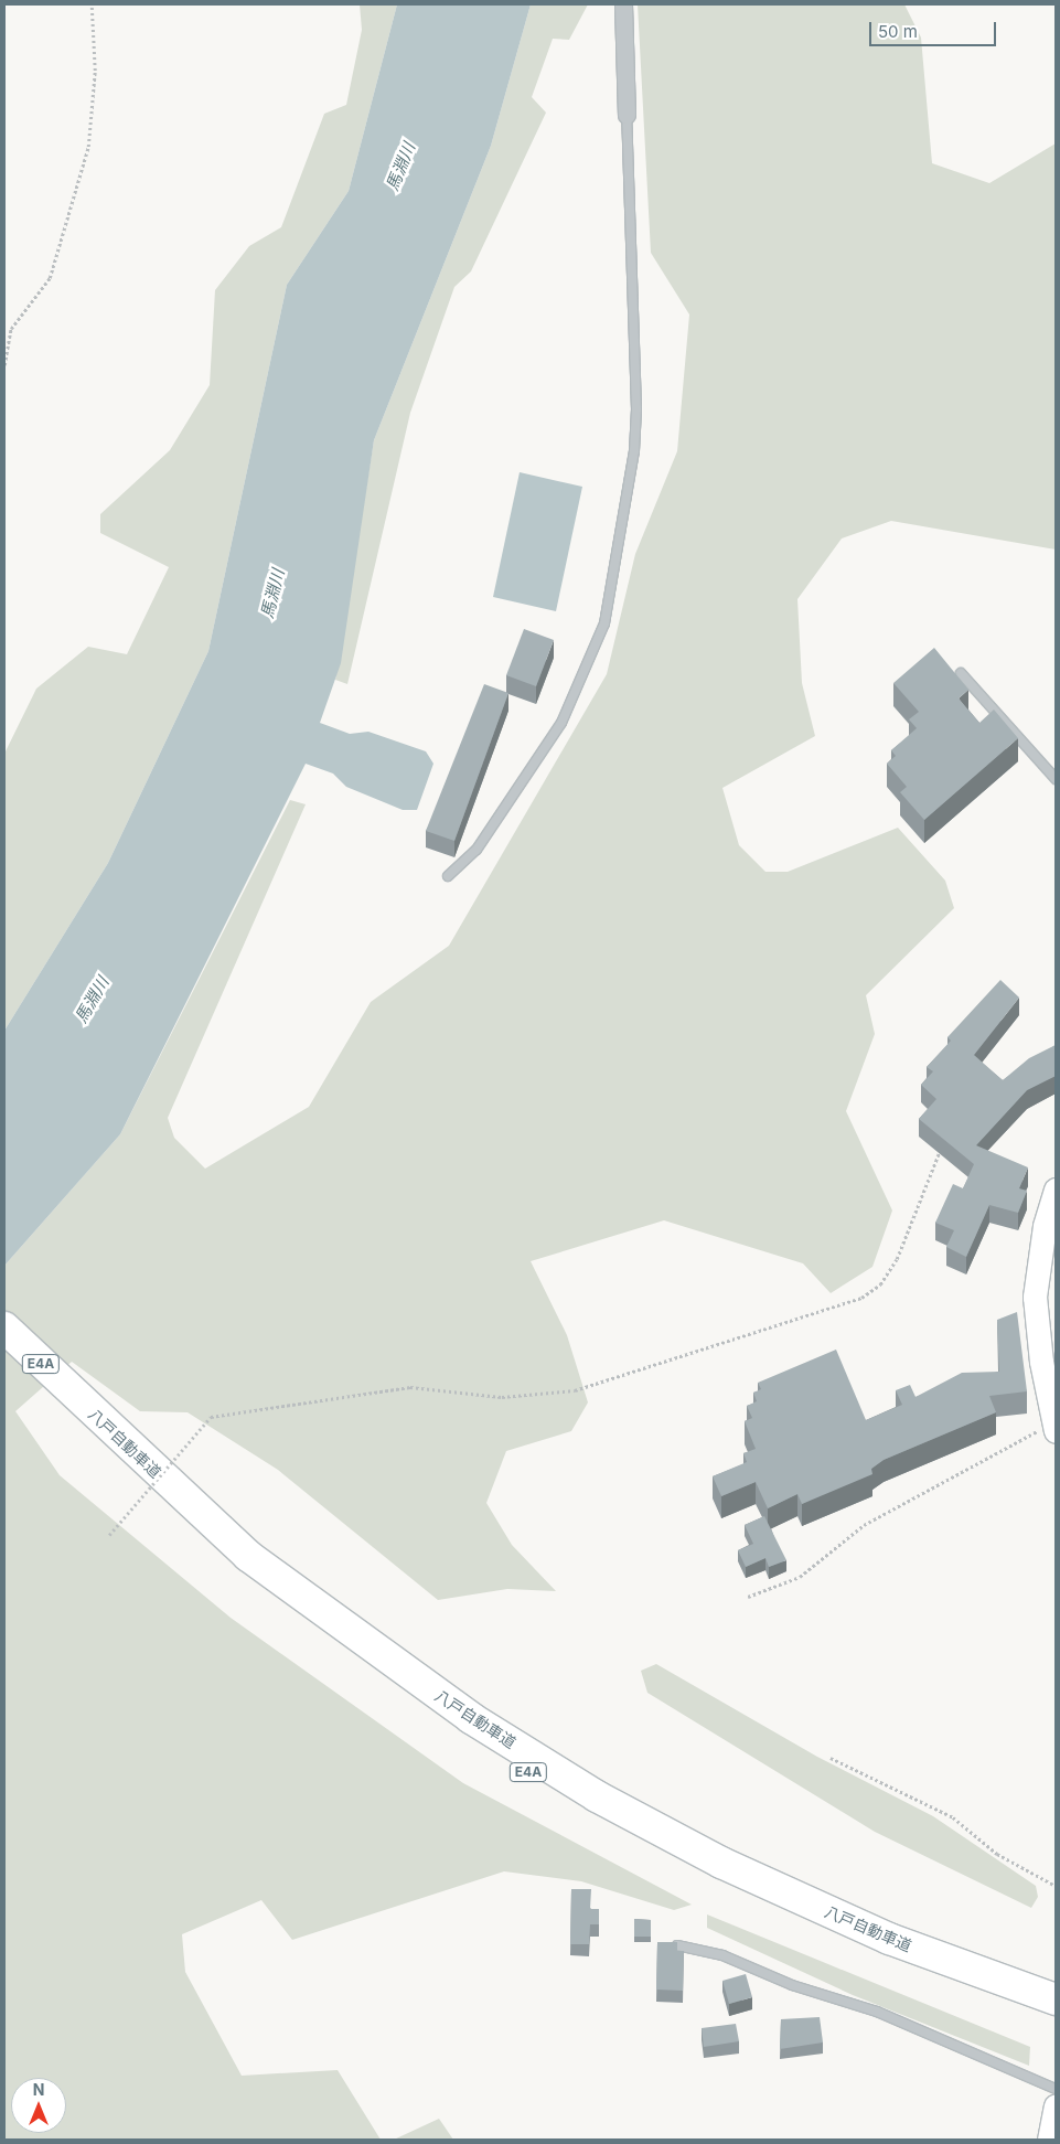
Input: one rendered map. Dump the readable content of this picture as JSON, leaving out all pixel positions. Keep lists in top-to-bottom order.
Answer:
{
  "streets": {
    "highway": ["E4A", "八戸自動車道"]
  },
  "water": ["馬淵川"],
  "scale_bar": "50 m",
  "north": "top"
}
